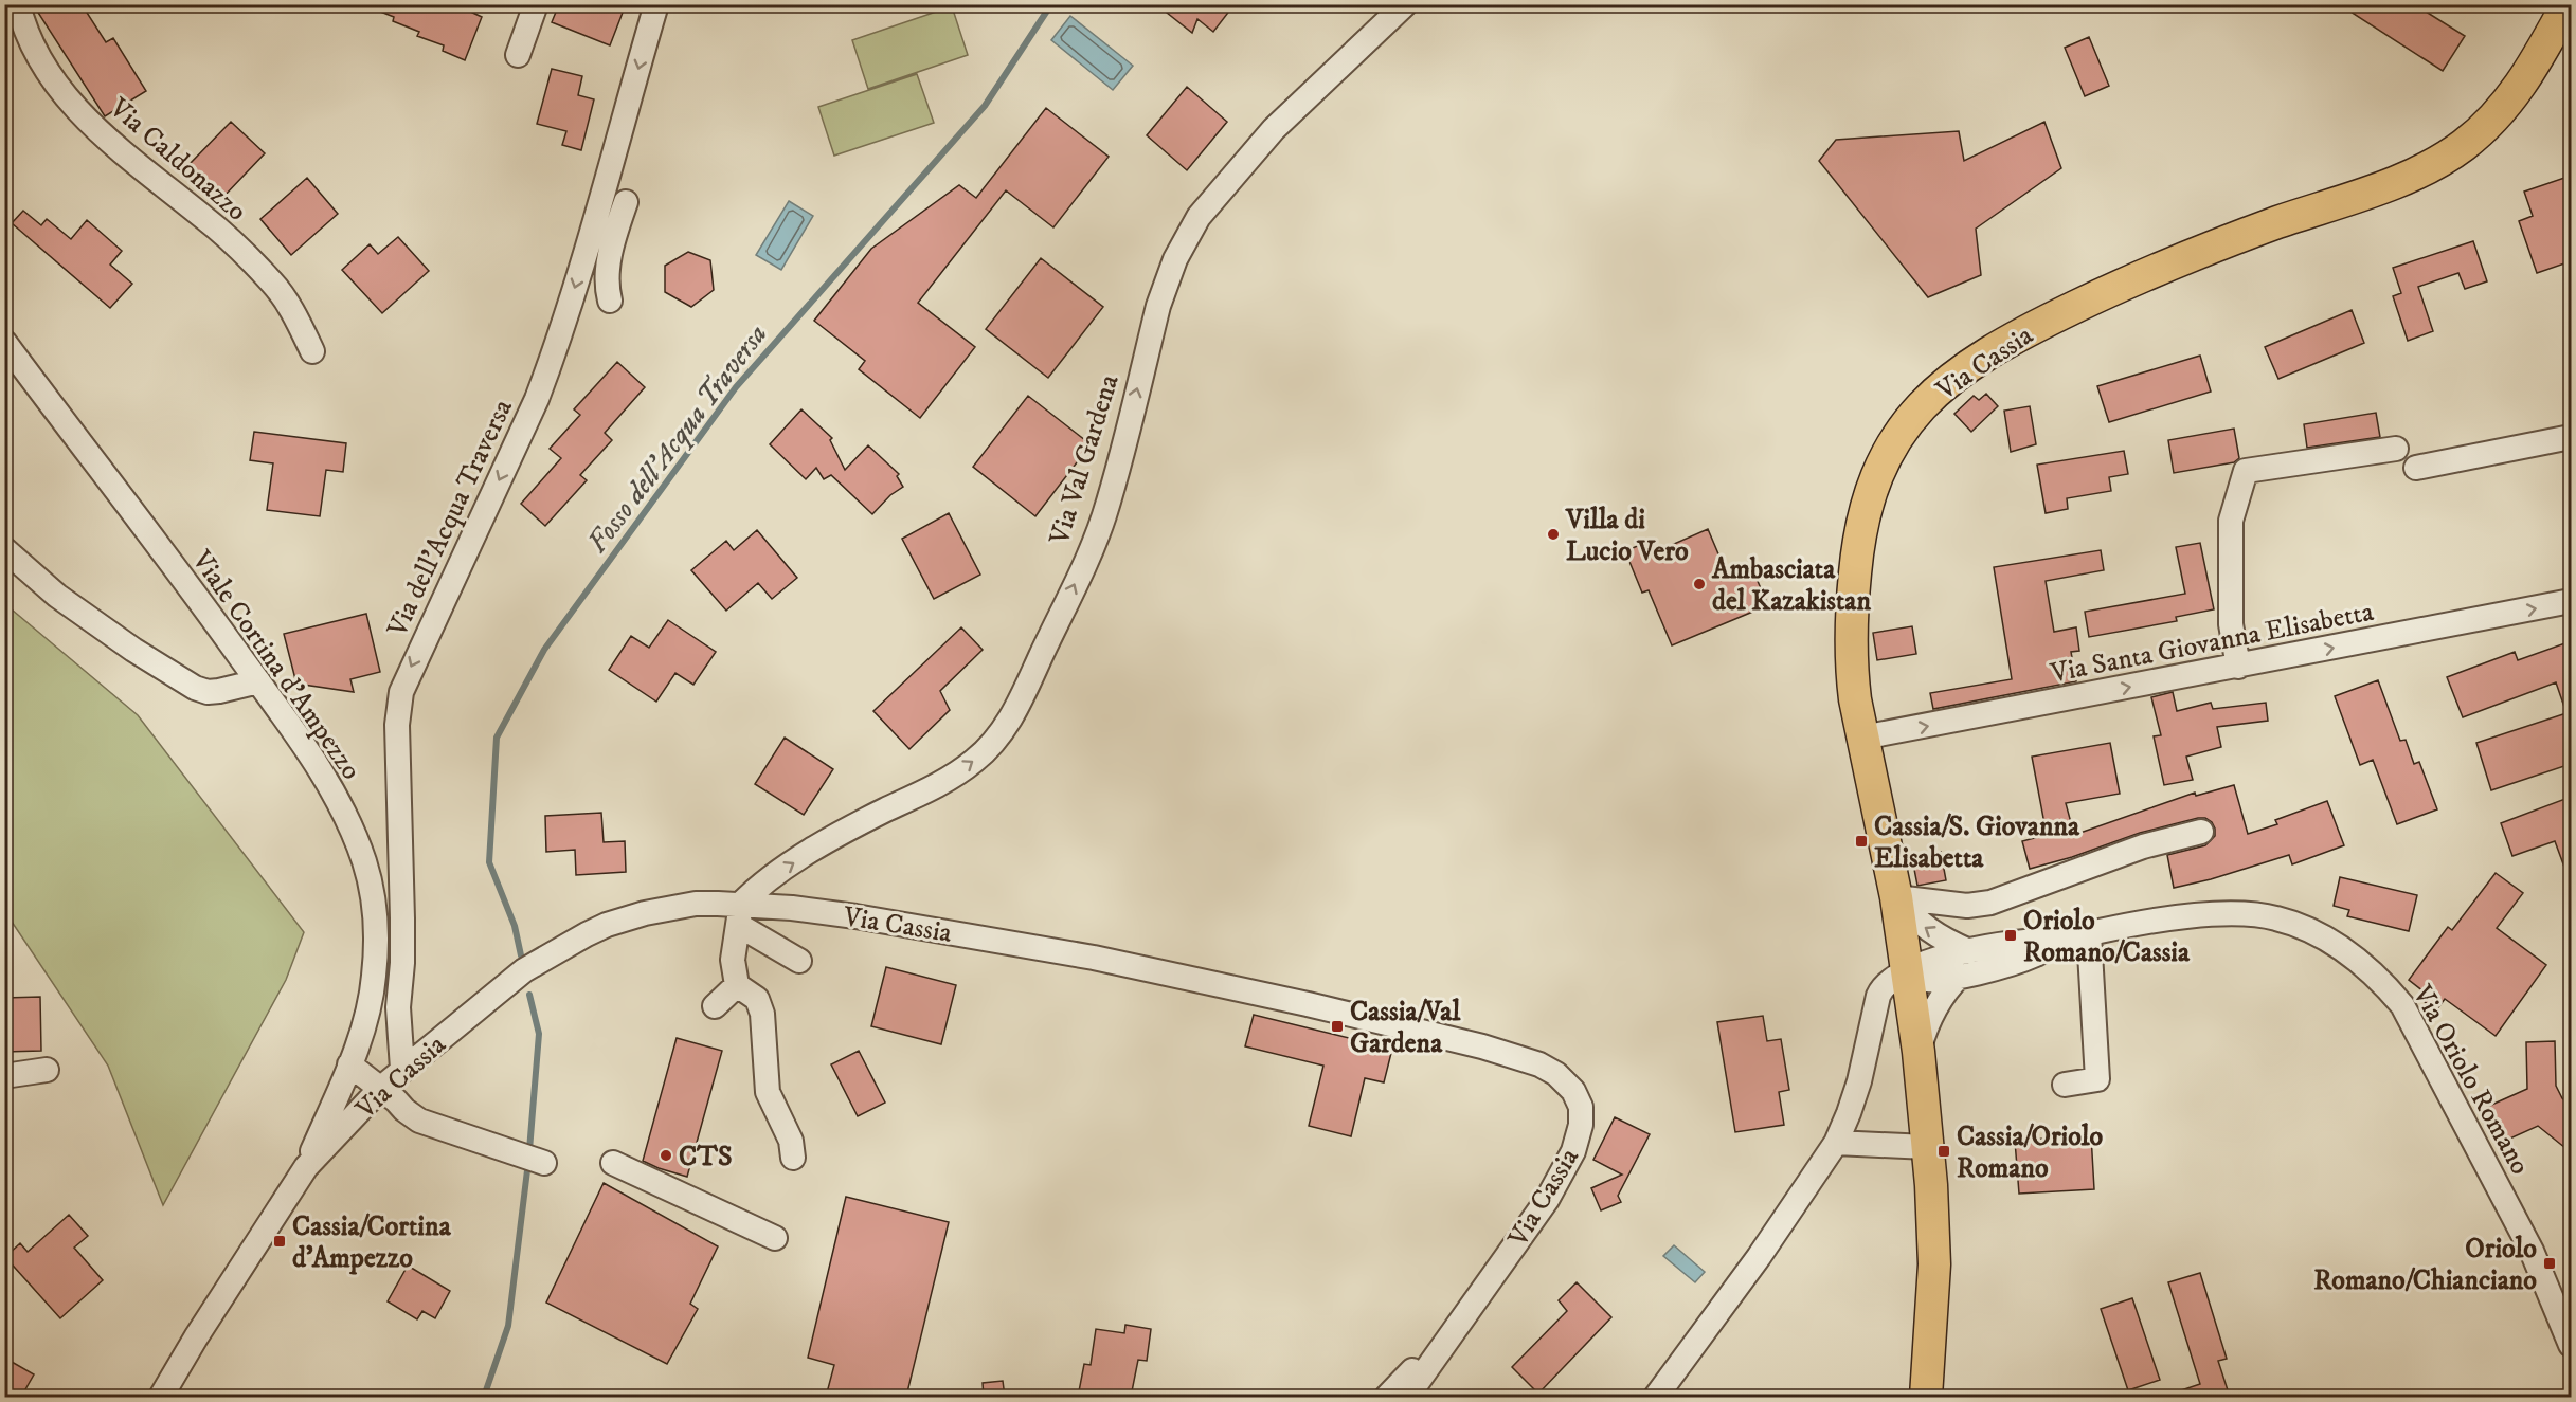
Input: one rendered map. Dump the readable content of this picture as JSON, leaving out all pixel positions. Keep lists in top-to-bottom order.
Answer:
{
  "streets": {
    "main road": ["Via Cassia"],
    "street": [
      "Via Caldonazzo",
      "Via Val Gardena",
      "Via dell'Acqua Traversa",
      "Via Santa Giovanna Elisabetta",
      "Viale Cortina d'Ampezzo",
      "Via Oriolo Romano"
    ]
  },
  "crossings": [
    ["Via Cassia", "Via Val Gardena"],
    ["Via Cassia", "Via dell'Acqua Traversa"],
    ["Via Cassia", "Via Santa Giovanna Elisabetta"],
    ["Via Cassia", "Viale Cortina d'Ampezzo"],
    ["Via Cassia", "Via Oriolo Romano"]
  ],
  "one_way": ["Via Val Gardena", "Via dell'Acqua Traversa"],
  "water": ["Fosso dell'Acqua Traversa"],
  "places": {
    "other": ["Villa di Lucio Vero", "Ambasciata del Kazakistan", "CTS"],
    "transit": [
      "Cassia/S. Giovanna Elisabetta",
      "Oriolo Romano/Cassia",
      "Cassia/Val Gardena",
      "Cassia/Oriolo Romano",
      "Cassia/Cortina d'Ampezzo",
      "Oriolo Romano/Chianciano"
    ]
  }
}
